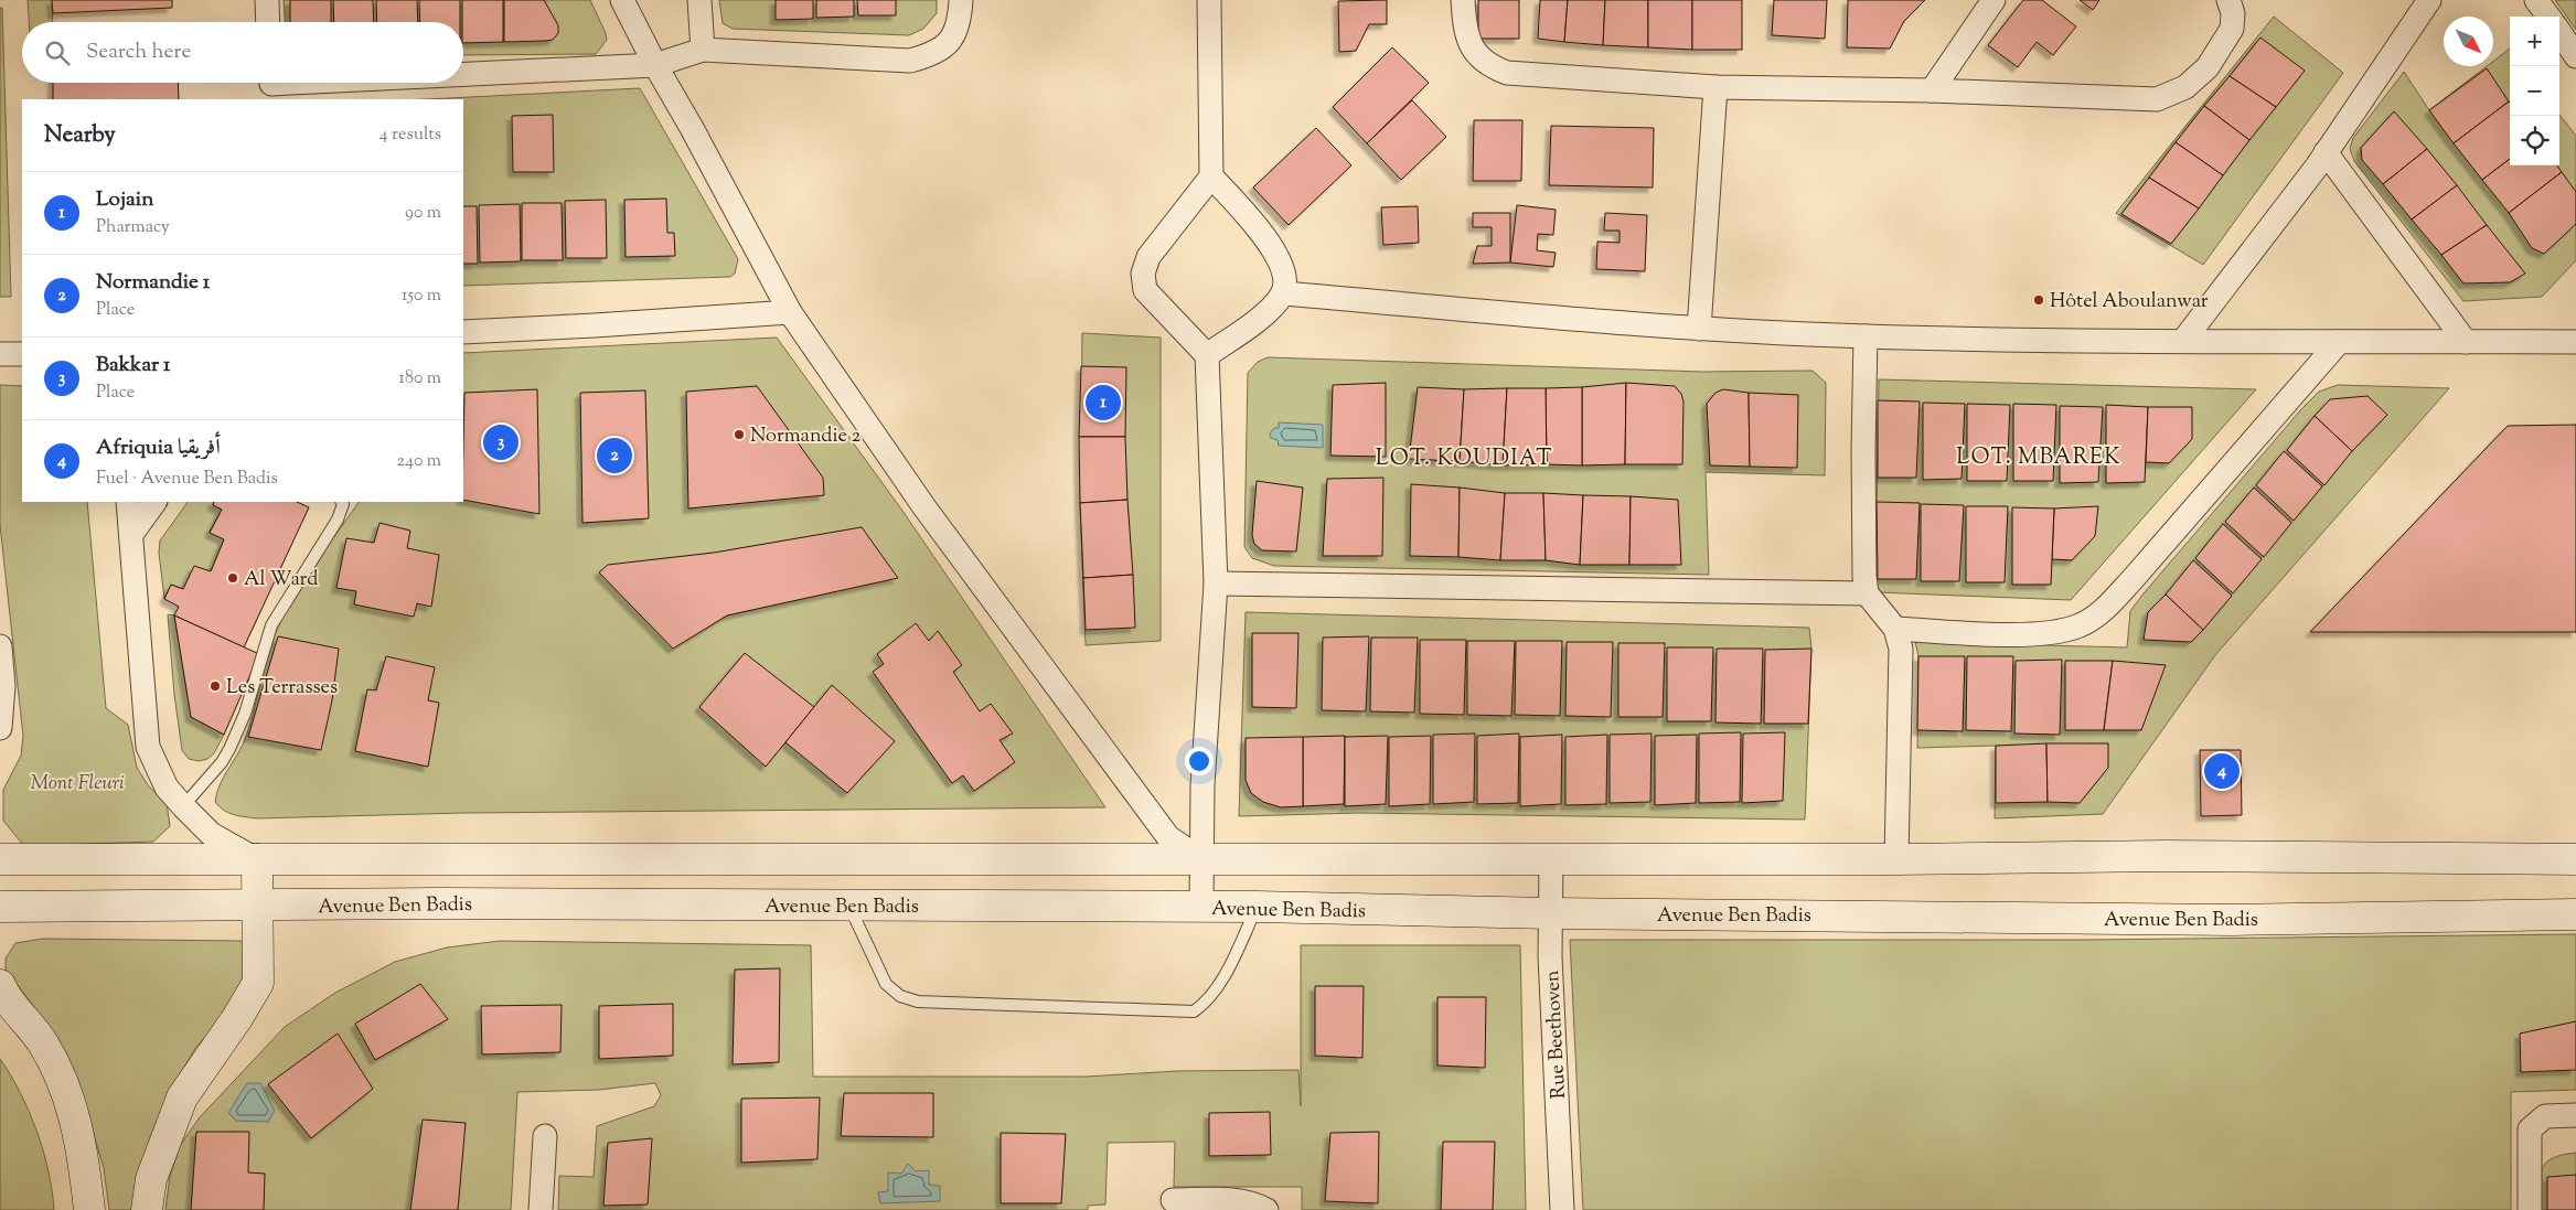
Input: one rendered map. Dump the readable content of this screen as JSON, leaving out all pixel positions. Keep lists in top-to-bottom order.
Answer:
{
  "streets": {
    "main road": ["Avenue Ben Badis"],
    "street": ["Rue Beethoven"]
  },
  "crossings": [
    ["Avenue Ben Badis", "Rue Beethoven"]
  ],
  "districts": ["LOT. MBAREK", "LOT. KOUDIAT"],
  "parks": ["Mont Fleuri"],
  "places": [
    "Hôtel Aboulanwar",
    "Normandie 2",
    "Al Ward",
    "Les Terrasses"
  ],
  "north": "bottom right",
  "page": {
    "map_buttons": ["+", "−"],
    "search": "Search here",
    "heading": ["Nearby", "4 results"],
    "list": [
      {
        "mark": "1",
        "name": "Lojain",
        "note": "Pharmacy",
        "value": "90 m"
      },
      {
        "mark": "2",
        "name": "Normandie 1",
        "note": "Place",
        "value": "150 m"
      },
      {
        "mark": "3",
        "name": "Bakkar 1",
        "note": "Place",
        "value": "180 m"
      },
      {
        "mark": "4",
        "name": "Afriquia أفريقيا",
        "note": "Fuel · Avenue Ben Badis",
        "value": "240 m"
      }
    ],
    "pins": [
      "1",
      "3",
      "2",
      "4"
    ]
  }
}
